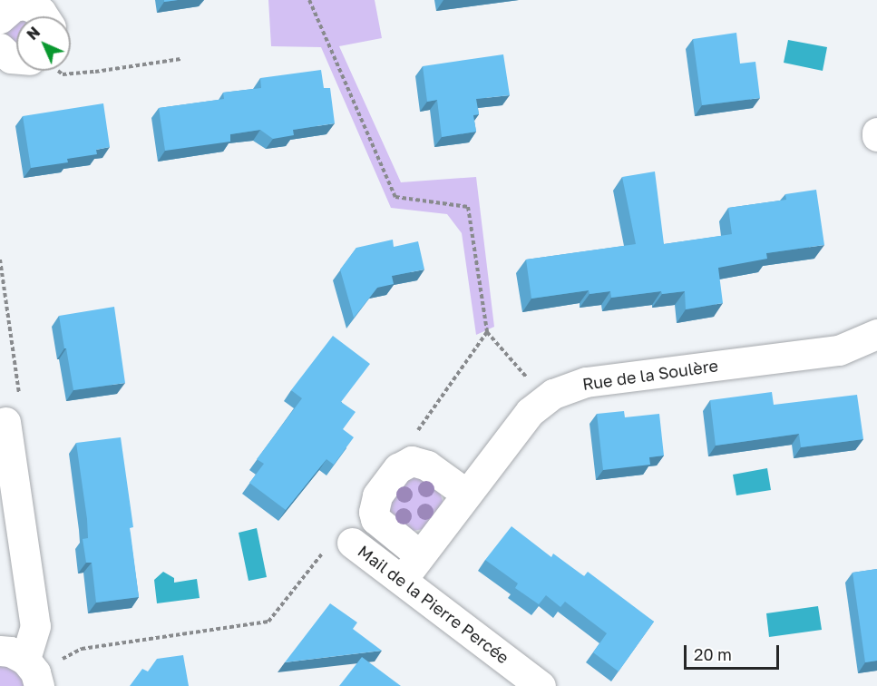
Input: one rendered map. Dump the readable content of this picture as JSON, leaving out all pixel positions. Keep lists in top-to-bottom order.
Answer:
{
  "streets": {
    "street": ["Rue de la Soulère", "Mail de la Pierre Percée"]
  },
  "crossings": [
    ["Rue de la Soulère", "Mail de la Pierre Percée"]
  ],
  "scale_bar": "20 m",
  "north": "top left"
}
